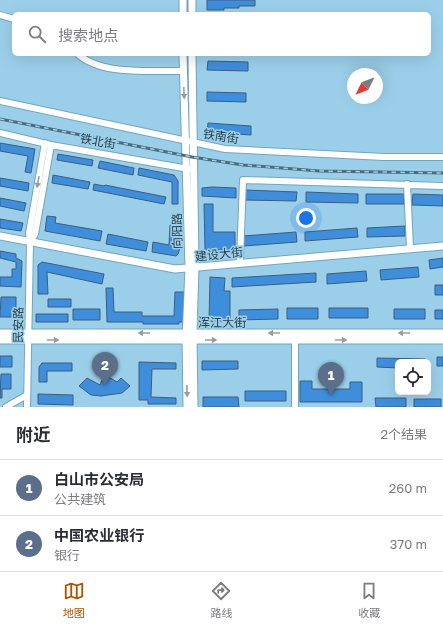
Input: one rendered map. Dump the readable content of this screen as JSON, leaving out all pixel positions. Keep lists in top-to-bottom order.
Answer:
{
  "streets": {
    "main road": ["向阳路", "建设大街", "浑江大街"],
    "street": ["铁南街", "铁北街", "民安路"]
  },
  "crossings": [
    ["铁南街", "向阳路"],
    ["铁北街", "向阳路"],
    ["铁北街", "民安路"],
    ["向阳路", "建设大街"],
    ["向阳路", "浑江大街"],
    ["建设大街", "民安路"],
    ["浑江大街", "民安路"]
  ],
  "north": "bottom left",
  "page": {
    "search": "搜索地点",
    "pins": ["2", "1"],
    "heading": ["附近", "2个结果"],
    "list": [
      {
        "mark": "1",
        "name": "白山市公安局",
        "note": "公共建筑",
        "value": "260 m"
      },
      {
        "mark": "2",
        "name": "中国农业银行",
        "note": "银行",
        "value": "370 m"
      }
    ],
    "nav": ["地图", "路线", "收藏"]
  }
}
